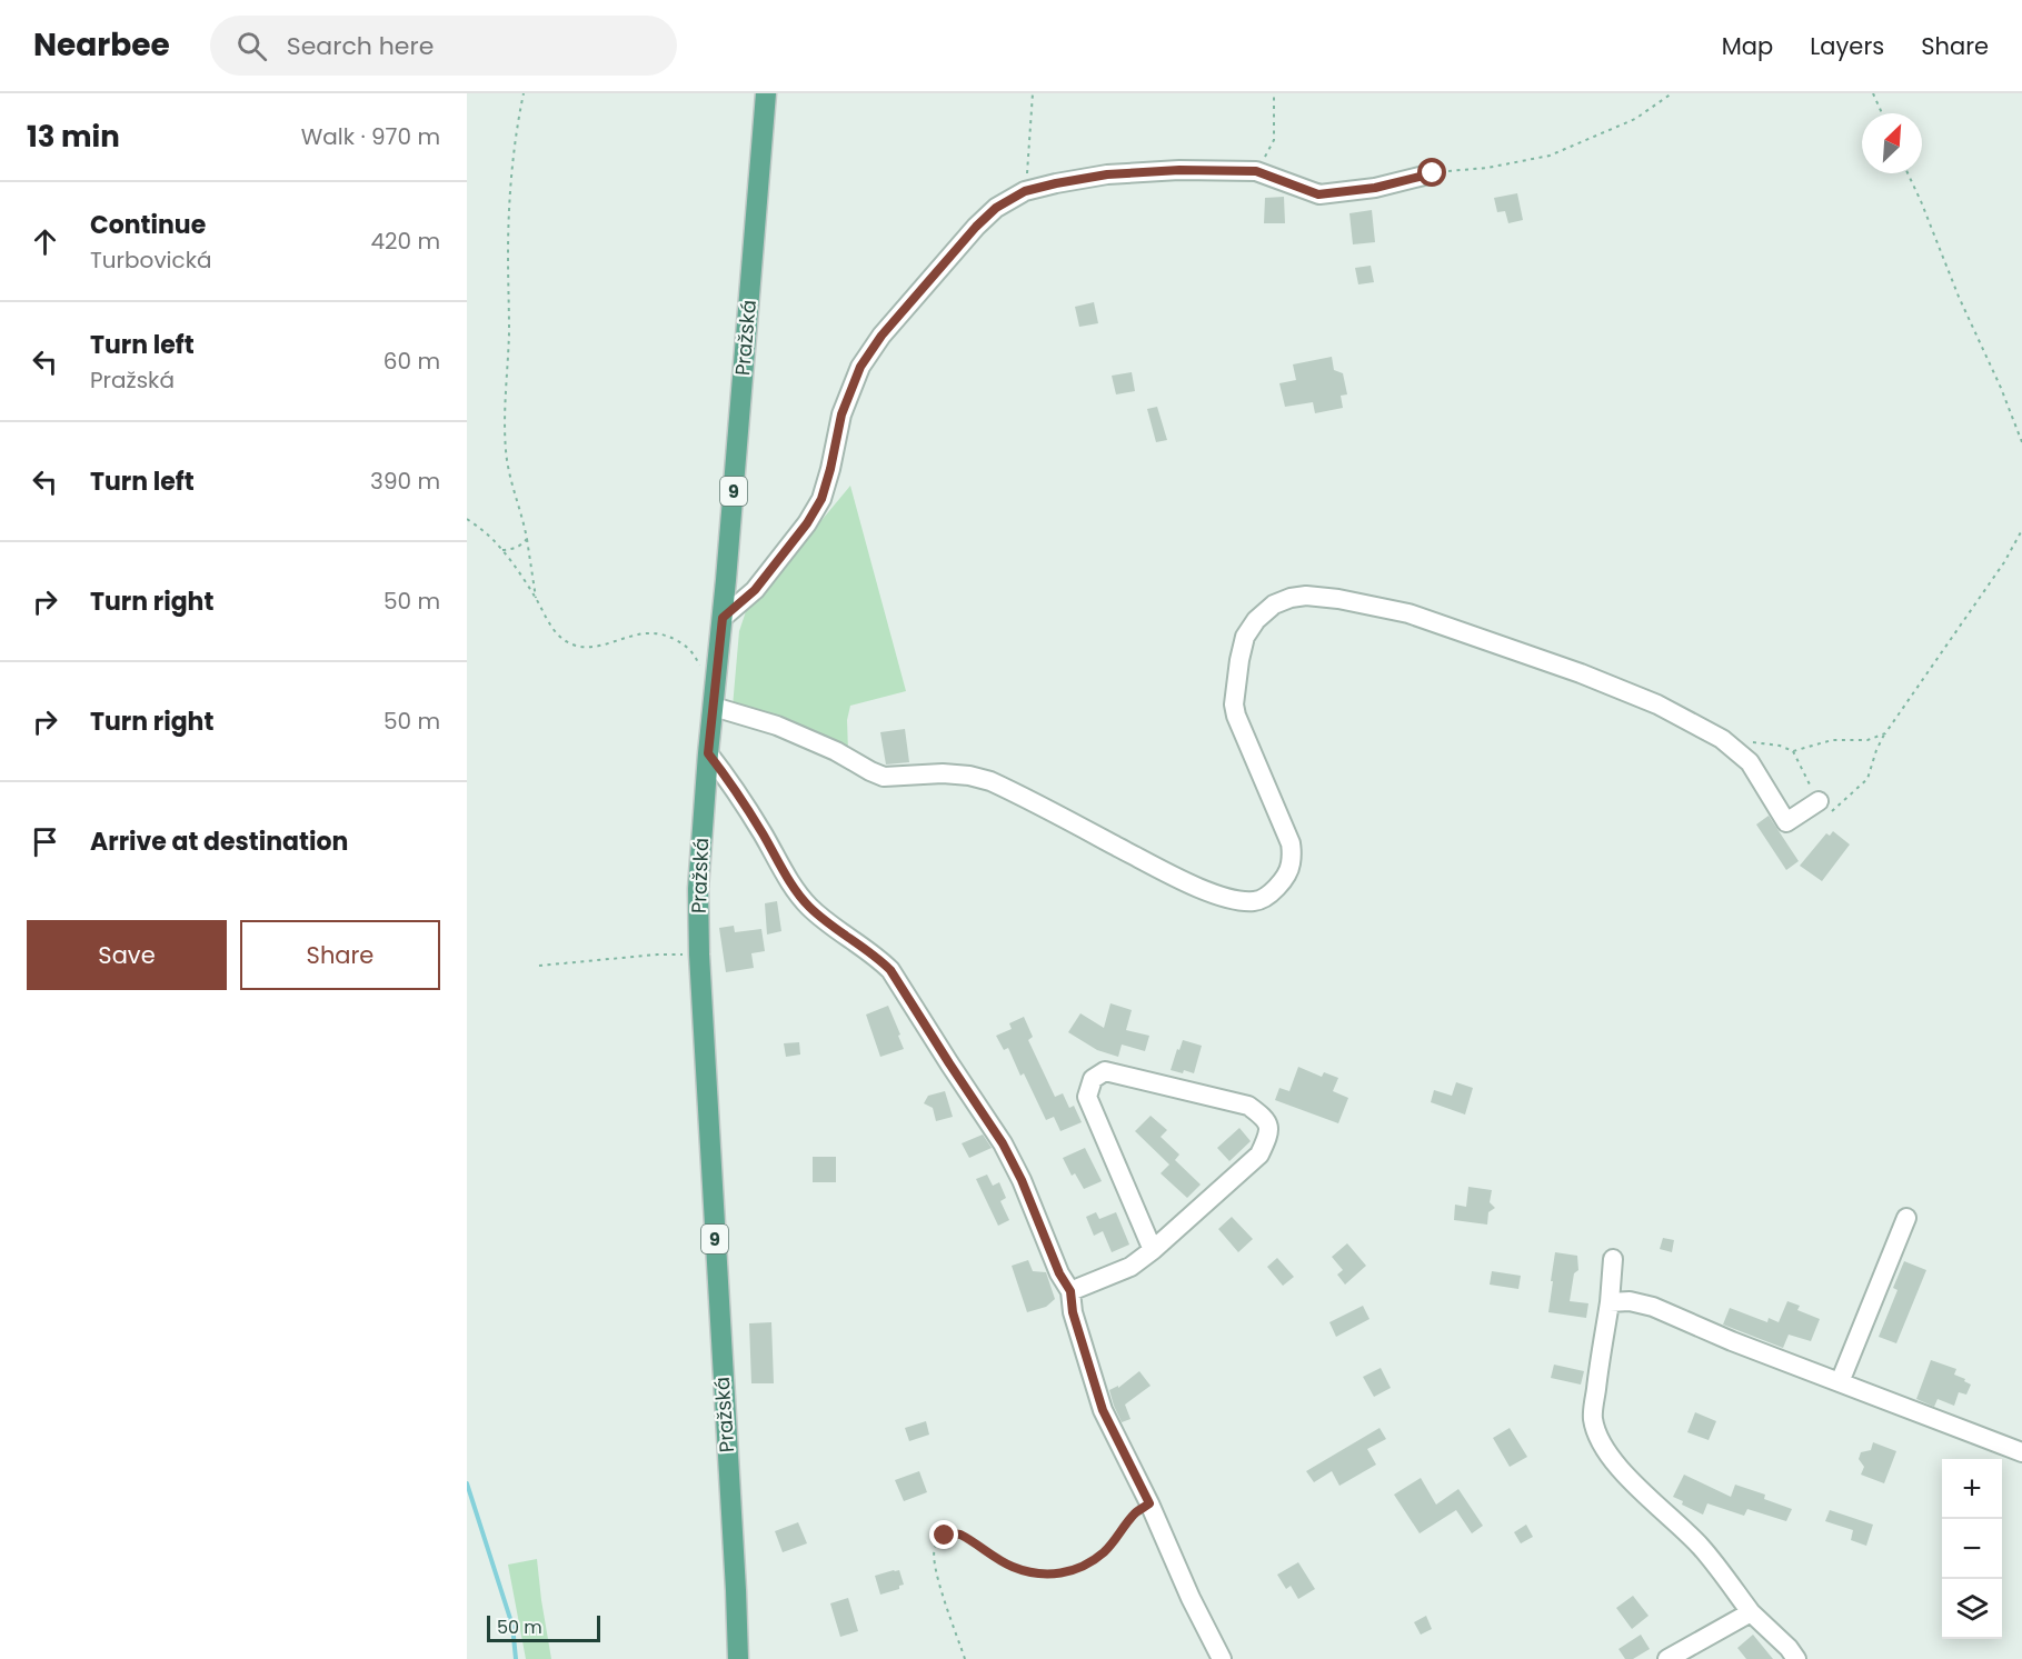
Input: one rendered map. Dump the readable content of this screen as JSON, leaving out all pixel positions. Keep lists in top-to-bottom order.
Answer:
{
  "streets": {
    "main road": ["Pražská", "9"]
  },
  "scale_bar": "50 m",
  "north": "top right",
  "page": {
    "header": "Nearbee",
    "search": "Search here",
    "nav": ["Map", "Layers", "Share"],
    "heading": ["13 min", "Walk · 970 m"],
    "list": [
      ["Continue", "Turbovická", "420 m"],
      ["Turn left", "Pražská", "60 m"],
      ["Turn left", "390 m"],
      ["Turn right", "50 m"],
      ["Turn right", "50 m"],
      "Arrive at destination"
    ],
    "buttons": ["Save", "Share"],
    "map_buttons": ["+", "−"],
    "scale": "50 m"
  }
}
